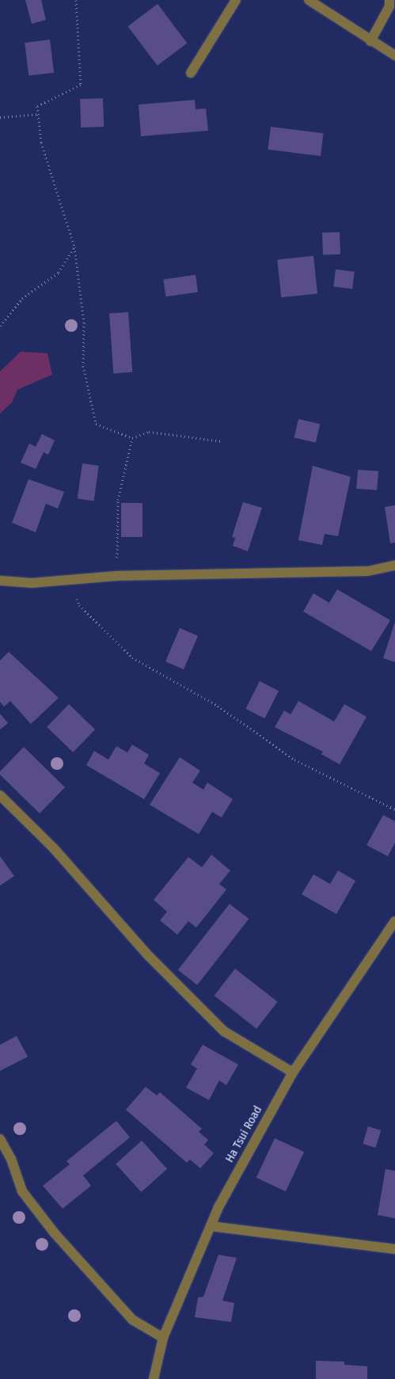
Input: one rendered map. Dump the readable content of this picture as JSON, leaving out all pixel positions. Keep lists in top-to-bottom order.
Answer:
{
  "streets": {
    "street": ["Ha Tsui Road"]
  }
}
